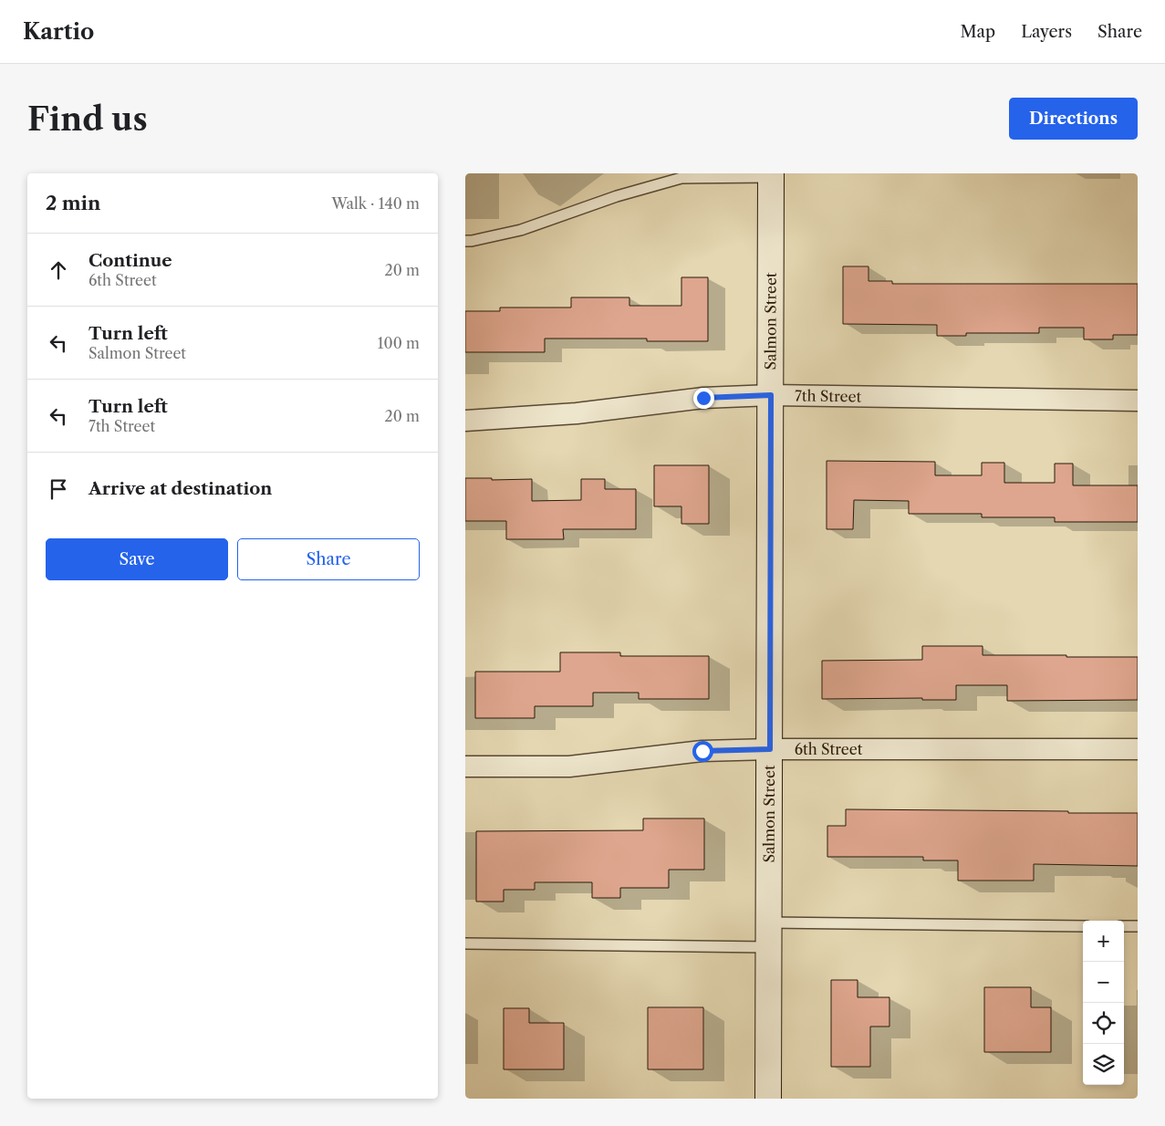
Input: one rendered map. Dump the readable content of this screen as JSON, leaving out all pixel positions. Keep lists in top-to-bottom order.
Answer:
{
  "streets": {
    "street": ["Salmon Street", "7th Street", "6th Street"]
  },
  "crossings": [
    ["Salmon Street", "7th Street"],
    ["Salmon Street", "6th Street"]
  ],
  "page": {
    "header": "Kartio",
    "nav": ["Map", "Layers", "Share"],
    "buttons": [
      "Directions",
      ["Save", "Share"]
    ],
    "title": "Find us",
    "heading": ["2 min", "Walk · 140 m"],
    "list": [
      ["Continue", "6th Street", "20 m"],
      ["Turn left", "Salmon Street", "100 m"],
      ["Turn left", "7th Street", "20 m"],
      "Arrive at destination"
    ],
    "map_buttons": ["+", "−"]
  }
}
